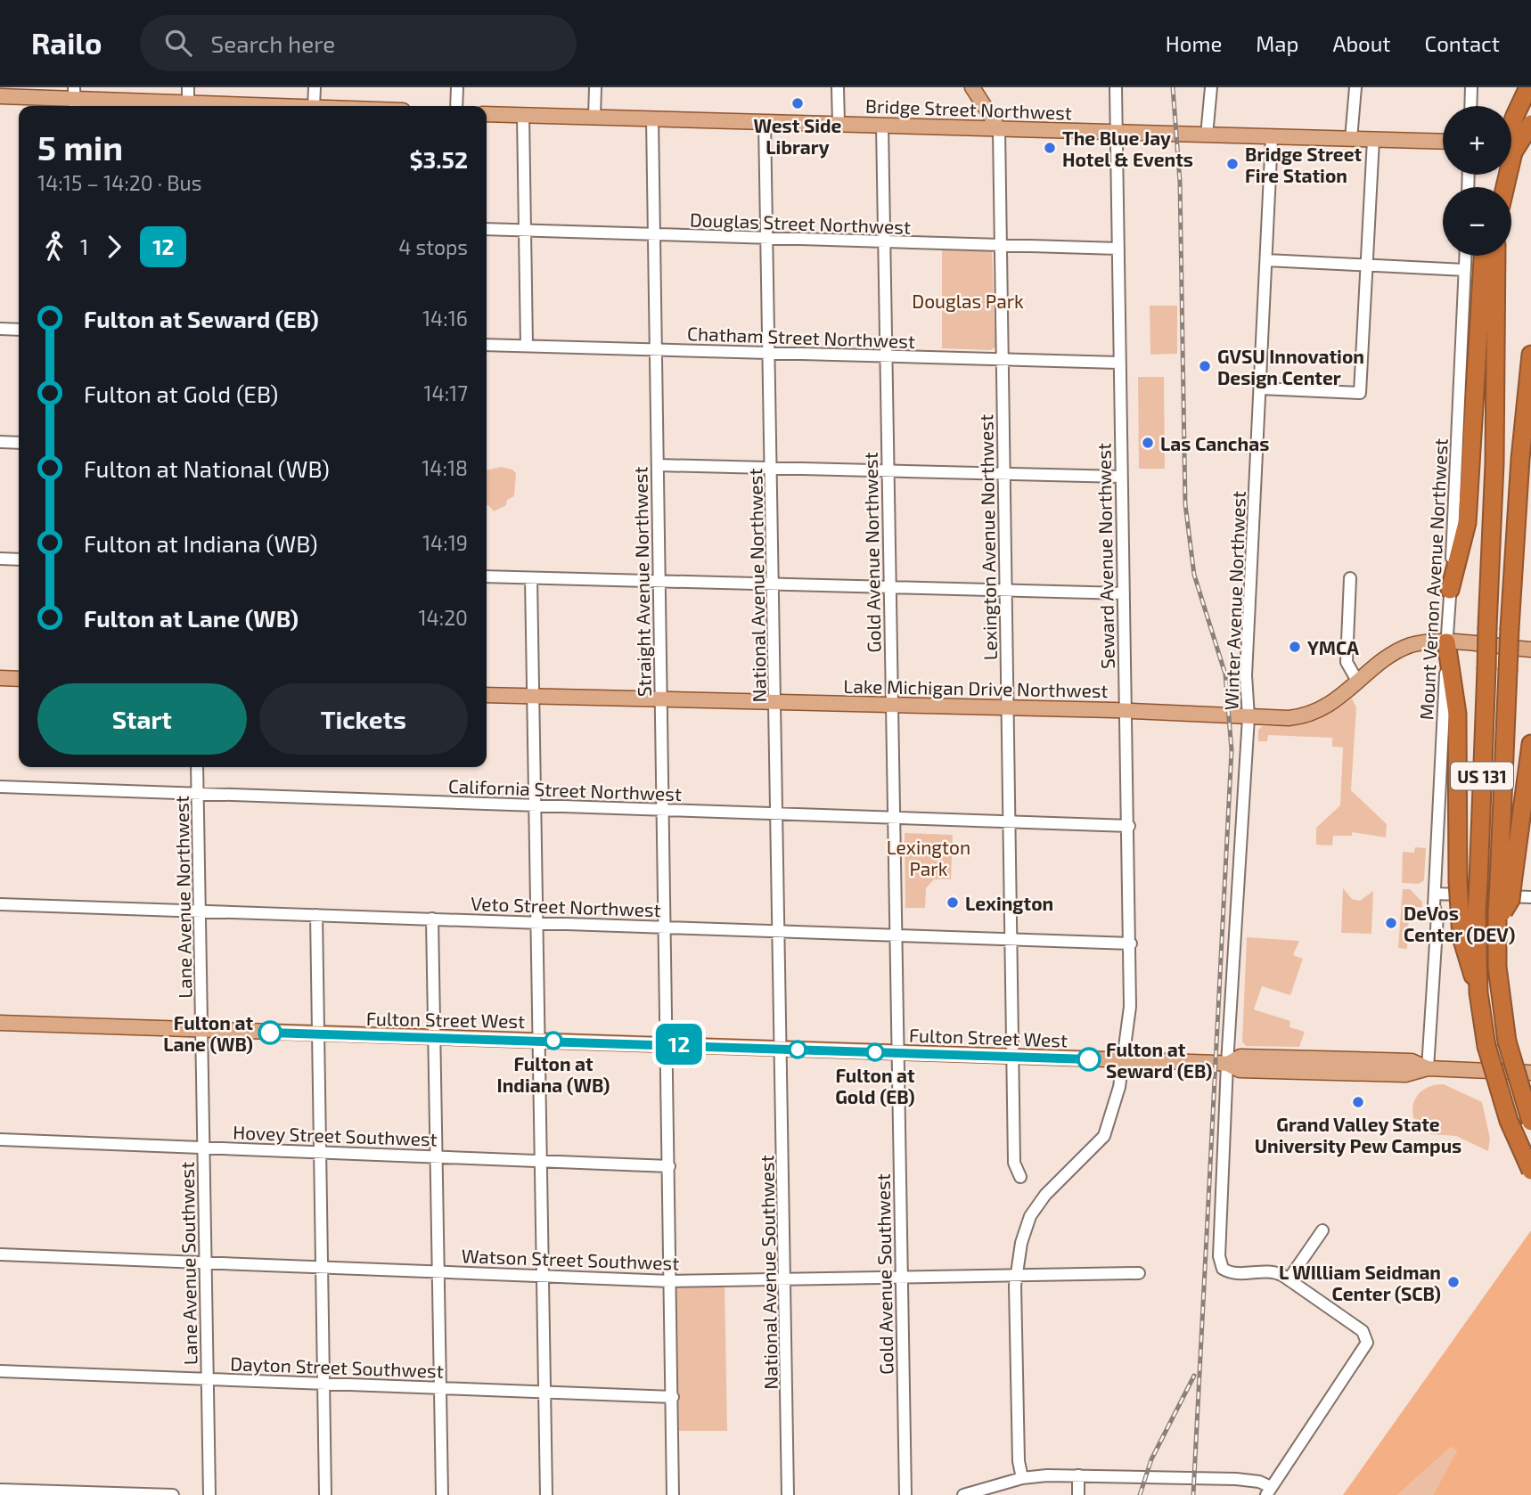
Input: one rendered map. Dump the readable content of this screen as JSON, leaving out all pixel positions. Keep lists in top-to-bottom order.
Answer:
{
  "streets": {
    "highway": ["US 131"],
    "main road": ["Bridge Street Northwest", "Lake Michigan Drive Northwest", "Fulton Street West"],
    "street": [
      "Douglas Street Northwest",
      "Chatham Street Northwest",
      "Lexington Avenue Northwest",
      "Gold Avenue Northwest",
      "Seward Avenue Northwest",
      "Mount Vernon Avenue Northwest",
      "Straight Avenue Northwest",
      "National Avenue Northwest",
      "Winter Avenue Northwest",
      "California Street Northwest",
      "Lane Avenue Northwest",
      "Veto Street Northwest",
      "Hovey Street Southwest",
      "Watson Street Southwest",
      "Lane Avenue Southwest",
      "National Avenue Southwest",
      "Gold Avenue Southwest",
      "Dayton Street Southwest"
    ]
  },
  "crossings": [
    ["Bridge Street Northwest", "Lexington Avenue Northwest"],
    ["Bridge Street Northwest", "Gold Avenue Northwest"],
    ["Bridge Street Northwest", "Seward Avenue Northwest"],
    ["Bridge Street Northwest", "Straight Avenue Northwest"],
    ["Bridge Street Northwest", "National Avenue Northwest"],
    ["Bridge Street Northwest", "Winter Avenue Northwest"],
    ["Douglas Street Northwest", "Lexington Avenue Northwest"],
    ["Douglas Street Northwest", "Gold Avenue Northwest"],
    ["Douglas Street Northwest", "Seward Avenue Northwest"],
    ["Douglas Street Northwest", "Straight Avenue Northwest"],
    ["Douglas Street Northwest", "National Avenue Northwest"],
    ["Chatham Street Northwest", "Lexington Avenue Northwest"],
    ["Chatham Street Northwest", "Gold Avenue Northwest"],
    ["Chatham Street Northwest", "Seward Avenue Northwest"],
    ["Chatham Street Northwest", "Straight Avenue Northwest"],
    ["Chatham Street Northwest", "National Avenue Northwest"],
    ["Lexington Avenue Northwest", "Lake Michigan Drive Northwest"],
    ["Lexington Avenue Northwest", "California Street Northwest"],
    ["Lexington Avenue Northwest", "Veto Street Northwest"],
    ["Lexington Avenue Northwest", "Fulton Street West"],
    ["Gold Avenue Northwest", "Lake Michigan Drive Northwest"],
    ["Gold Avenue Northwest", "California Street Northwest"],
    ["Gold Avenue Northwest", "Veto Street Northwest"],
    ["Gold Avenue Northwest", "Fulton Street West"],
    ["Gold Avenue Northwest", "Gold Avenue Southwest"],
    ["Seward Avenue Northwest", "Lake Michigan Drive Northwest"],
    ["Seward Avenue Northwest", "California Street Northwest"],
    ["Seward Avenue Northwest", "Veto Street Northwest"],
    ["Seward Avenue Northwest", "Fulton Street West"],
    ["Seward Avenue Northwest", "Watson Street Southwest"],
    ["Mount Vernon Avenue Northwest", "Lake Michigan Drive Northwest"],
    ["Mount Vernon Avenue Northwest", "Fulton Street West"],
    ["Straight Avenue Northwest", "Lake Michigan Drive Northwest"],
    ["Straight Avenue Northwest", "California Street Northwest"],
    ["Straight Avenue Northwest", "Veto Street Northwest"],
    ["Straight Avenue Northwest", "Fulton Street West"],
    ["Straight Avenue Northwest", "Hovey Street Southwest"],
    ["Straight Avenue Northwest", "Watson Street Southwest"],
    ["Straight Avenue Northwest", "Dayton Street Southwest"],
    ["National Avenue Northwest", "Lake Michigan Drive Northwest"],
    ["National Avenue Northwest", "California Street Northwest"],
    ["National Avenue Northwest", "Veto Street Northwest"],
    ["National Avenue Northwest", "Fulton Street West"],
    ["National Avenue Northwest", "National Avenue Southwest"],
    ["Winter Avenue Northwest", "Lake Michigan Drive Northwest"],
    ["Winter Avenue Northwest", "Fulton Street West"],
    ["California Street Northwest", "Lane Avenue Northwest"],
    ["Lane Avenue Northwest", "Veto Street Northwest"],
    ["Lane Avenue Northwest", "Fulton Street West"],
    ["Lane Avenue Northwest", "Lane Avenue Southwest"],
    ["Fulton Street West", "Lane Avenue Southwest"],
    ["Fulton Street West", "National Avenue Southwest"],
    ["Fulton Street West", "Gold Avenue Southwest"],
    ["Hovey Street Southwest", "Lane Avenue Southwest"],
    ["Watson Street Southwest", "Lane Avenue Southwest"],
    ["Watson Street Southwest", "National Avenue Southwest"],
    ["Watson Street Southwest", "Gold Avenue Southwest"],
    ["Lane Avenue Southwest", "Dayton Street Southwest"]
  ],
  "parks": ["Douglas Park", "Lexington Park"],
  "places": [
    "West Side Library",
    "The Blue Jay Hotel & Events",
    "Bridge Street Fire Station",
    "GVSU Innovation Design Center",
    "Las Canchas",
    "YMCA",
    "Lexington",
    "DeVos Center (DEV)",
    "Fulton at Lane (WB)",
    "Fulton at Indiana (WB)",
    "Fulton at Gold (EB)",
    "Fulton at Seward (EB)",
    "Grand Valley State University Pew Campus",
    "L WIlliam Seidman Center (SCB)"
  ],
  "lines": ["bus line 12"],
  "page": {
    "header": "Railo",
    "search": "Search here",
    "nav": [
      "Home",
      "Map",
      "About",
      "Contact"
    ],
    "on_map": "12",
    "map_buttons": ["+", "−"],
    "heading": ["5 min", "14:15 – 14:20 · Bus", "$3.52"],
    "legs": ["1", "12", "4 stops"],
    "list": [
      {
        "name": "Fulton at Seward (EB)",
        "value": "14:16"
      },
      {
        "name": "Fulton at Gold (EB)",
        "value": "14:17"
      },
      {
        "name": "Fulton at National (WB)",
        "value": "14:18"
      },
      {
        "name": "Fulton at Indiana (WB)",
        "value": "14:19"
      },
      {
        "name": "Fulton at Lane (WB)",
        "value": "14:20"
      }
    ],
    "buttons": ["Start", "Tickets"]
  }
}
